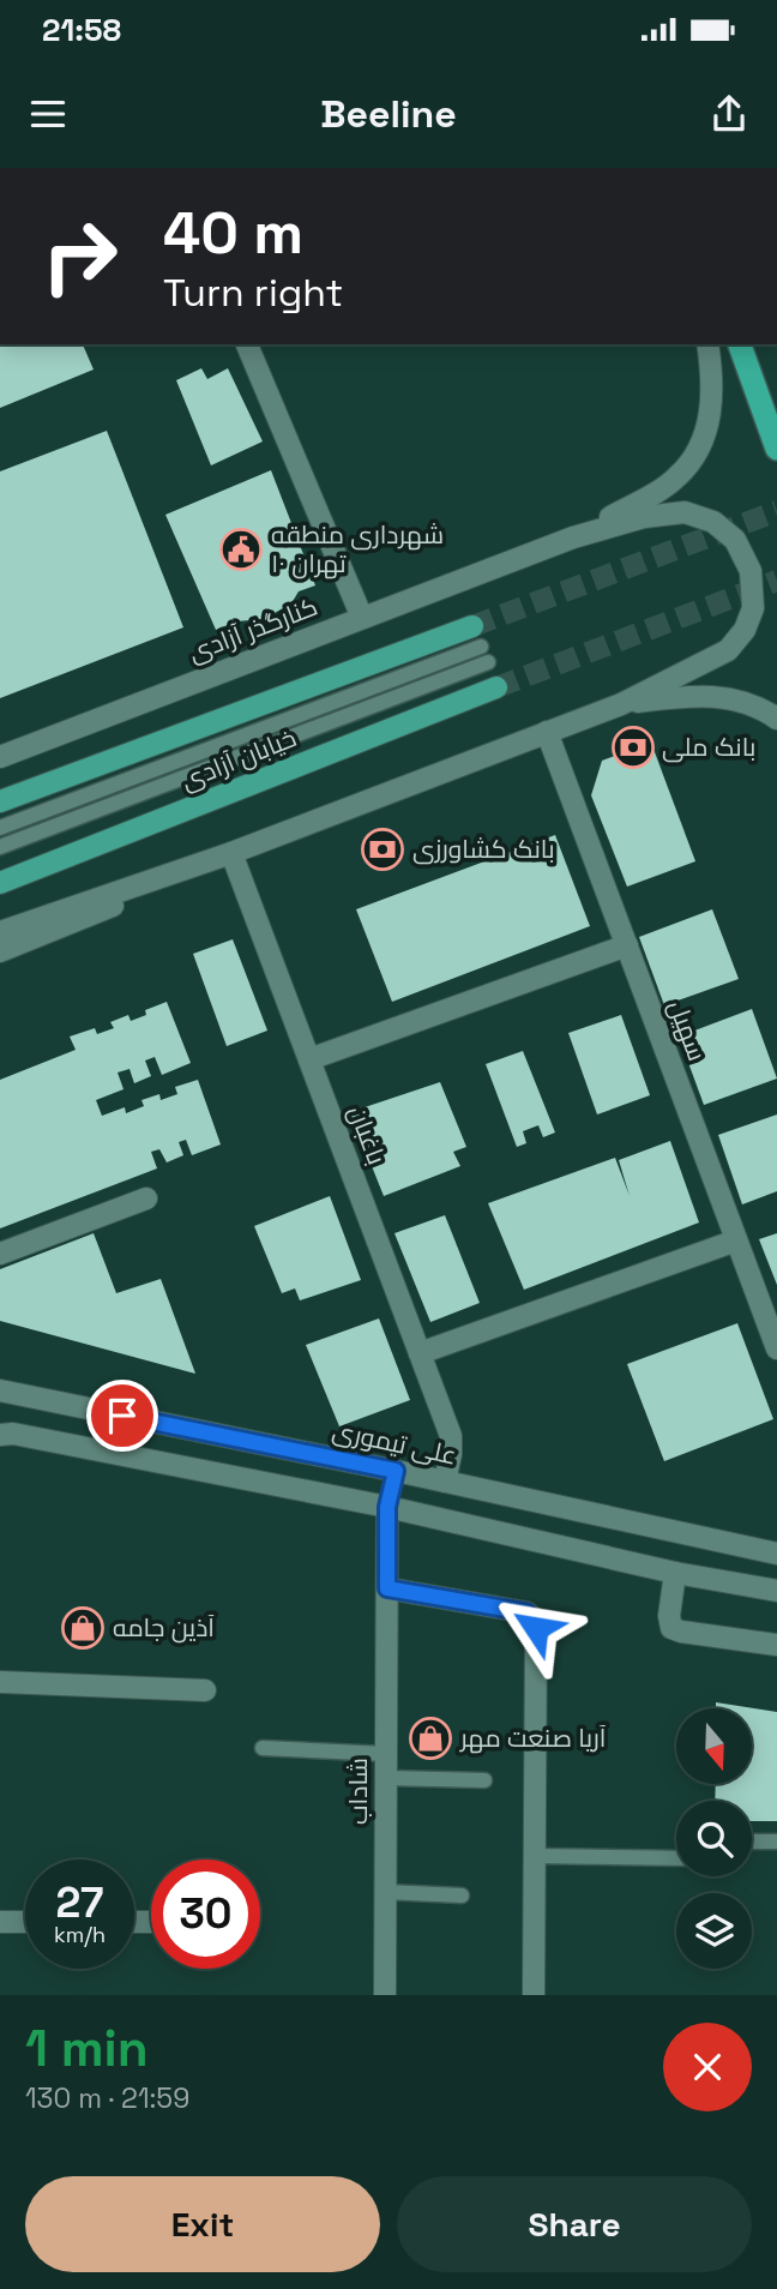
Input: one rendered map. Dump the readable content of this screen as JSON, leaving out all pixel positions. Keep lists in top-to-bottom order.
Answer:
{
  "streets": {
    "main road": [
      "کنارگذر آزادی",
      "خیابان آزادی",
      "سهیل",
      "باغبان",
      "علی تیموری",
      "شاداب"
    ]
  },
  "crossings": [
    ["باغبان", "علی تیموری"],
    ["علی تیموری", "شاداب"]
  ],
  "places": {
    "public building": ["شهرداری منطقه ۱۰ تهران"],
    "bank": ["بانک ملی", "بانک کشاورزی"],
    "shop": ["آذین جامه", "آریا صنعت مهر"]
  },
  "north": "bottom",
  "page": {
    "status": "21:58",
    "header": "Beeline",
    "turn": ["40 m", "Turn right"],
    "speed": "27 km/h",
    "limit": "30",
    "heading": ["1 min", "130 m · 21:59"],
    "buttons": ["Exit", "Share"]
  }
}
